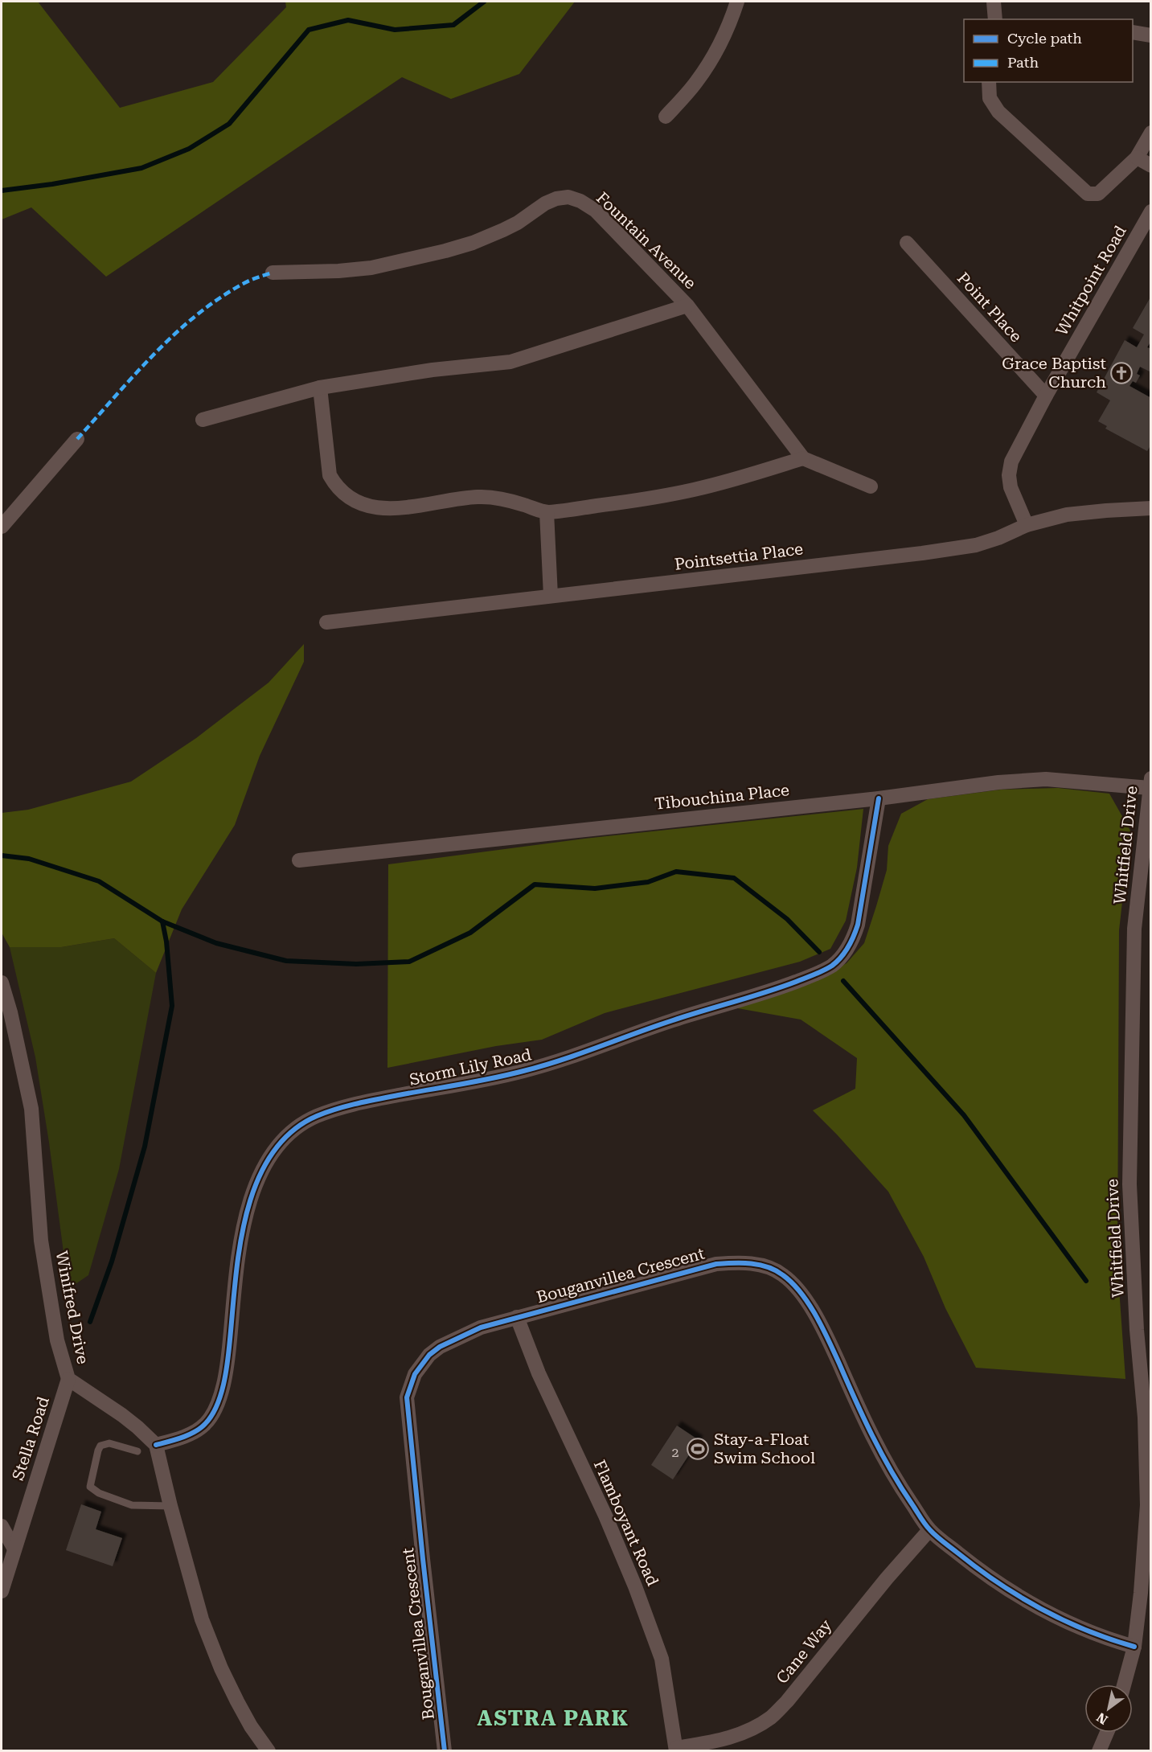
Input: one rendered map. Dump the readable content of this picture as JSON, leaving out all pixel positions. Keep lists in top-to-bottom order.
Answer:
{
  "streets": {
    "street": [
      "Fountain Avenue",
      "Whitpoint Road",
      "Point Place",
      "Pointsettia Place",
      "Tibouchina Place",
      "Whitfield Drive",
      "Storm Lily Road",
      "Bouganvillea Crescent",
      "Winifred Drive",
      "Stella Road",
      "Flamboyant Road",
      "Cane Way"
    ]
  },
  "crossings": [
    ["Whitpoint Road", "Point Place"],
    ["Whitpoint Road", "Pointsettia Place"],
    ["Tibouchina Place", "Whitfield Drive"],
    ["Tibouchina Place", "Storm Lily Road"],
    ["Whitfield Drive", "Bouganvillea Crescent"],
    ["Storm Lily Road", "Winifred Drive"],
    ["Bouganvillea Crescent", "Flamboyant Road"],
    ["Bouganvillea Crescent", "Cane Way"],
    ["Winifred Drive", "Stella Road"],
    ["Flamboyant Road", "Cane Way"]
  ],
  "districts": ["ASTRA PARK"],
  "places": {
    "church": ["Grace Baptist Church"],
    "sports": ["Stay-a-Float Swim School"]
  },
  "house_numbers": ["2"],
  "legend": ["Cycle path", "Path"],
  "north": "bottom left"
}
